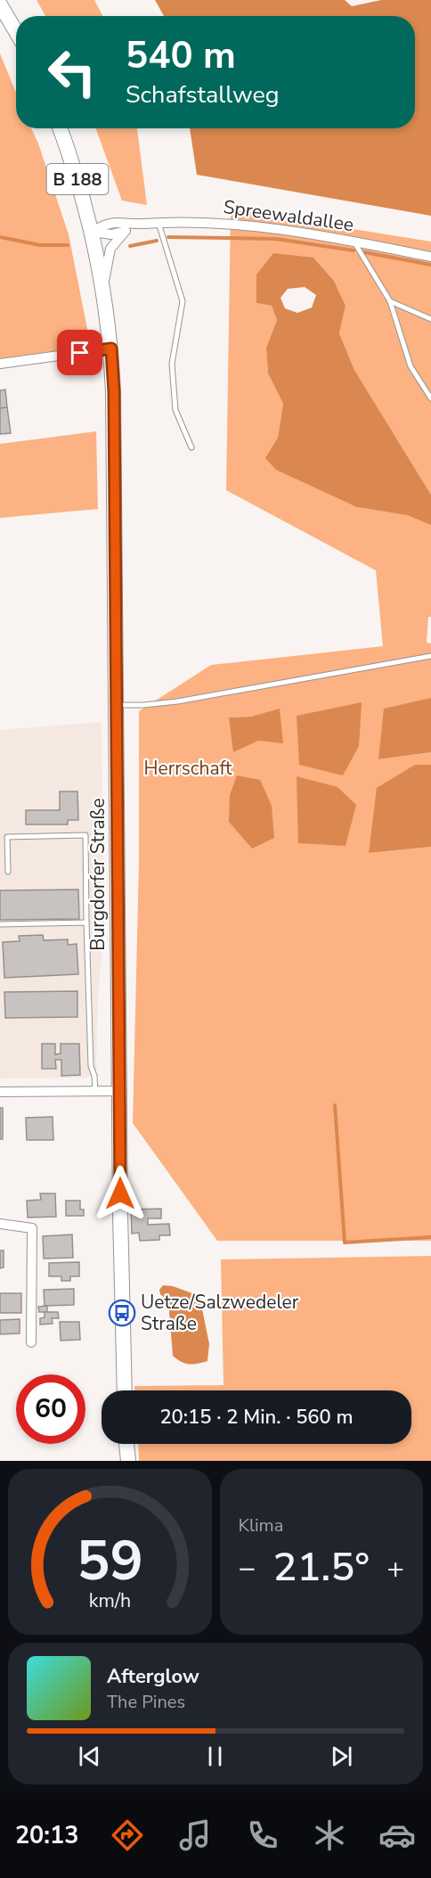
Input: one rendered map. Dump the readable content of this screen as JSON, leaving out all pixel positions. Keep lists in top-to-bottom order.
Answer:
{
  "streets": {
    "main road": ["B 188", "Burgdorfer Straße"],
    "street": ["Spreewaldallee"]
  },
  "crossings": [
    ["B 188", "Spreewaldallee"],
    ["B 188", "Burgdorfer Straße"]
  ],
  "parks": ["Herrschaft"],
  "places": {
    "bus stop": ["Uetze/Salzwedeler Straße"]
  },
  "page": {
    "turn": ["540 m", "Schafstallweg"],
    "limit": "60",
    "trip": "20:15 · 2 Min. · 560 m",
    "tile": "Klima",
    "heat": ["−", "21.5°", "+"],
    "song": ["Afterglow", "The Pines"],
    "tabs": "20:13",
    "gauge": ["59", "km/h"]
  }
}
